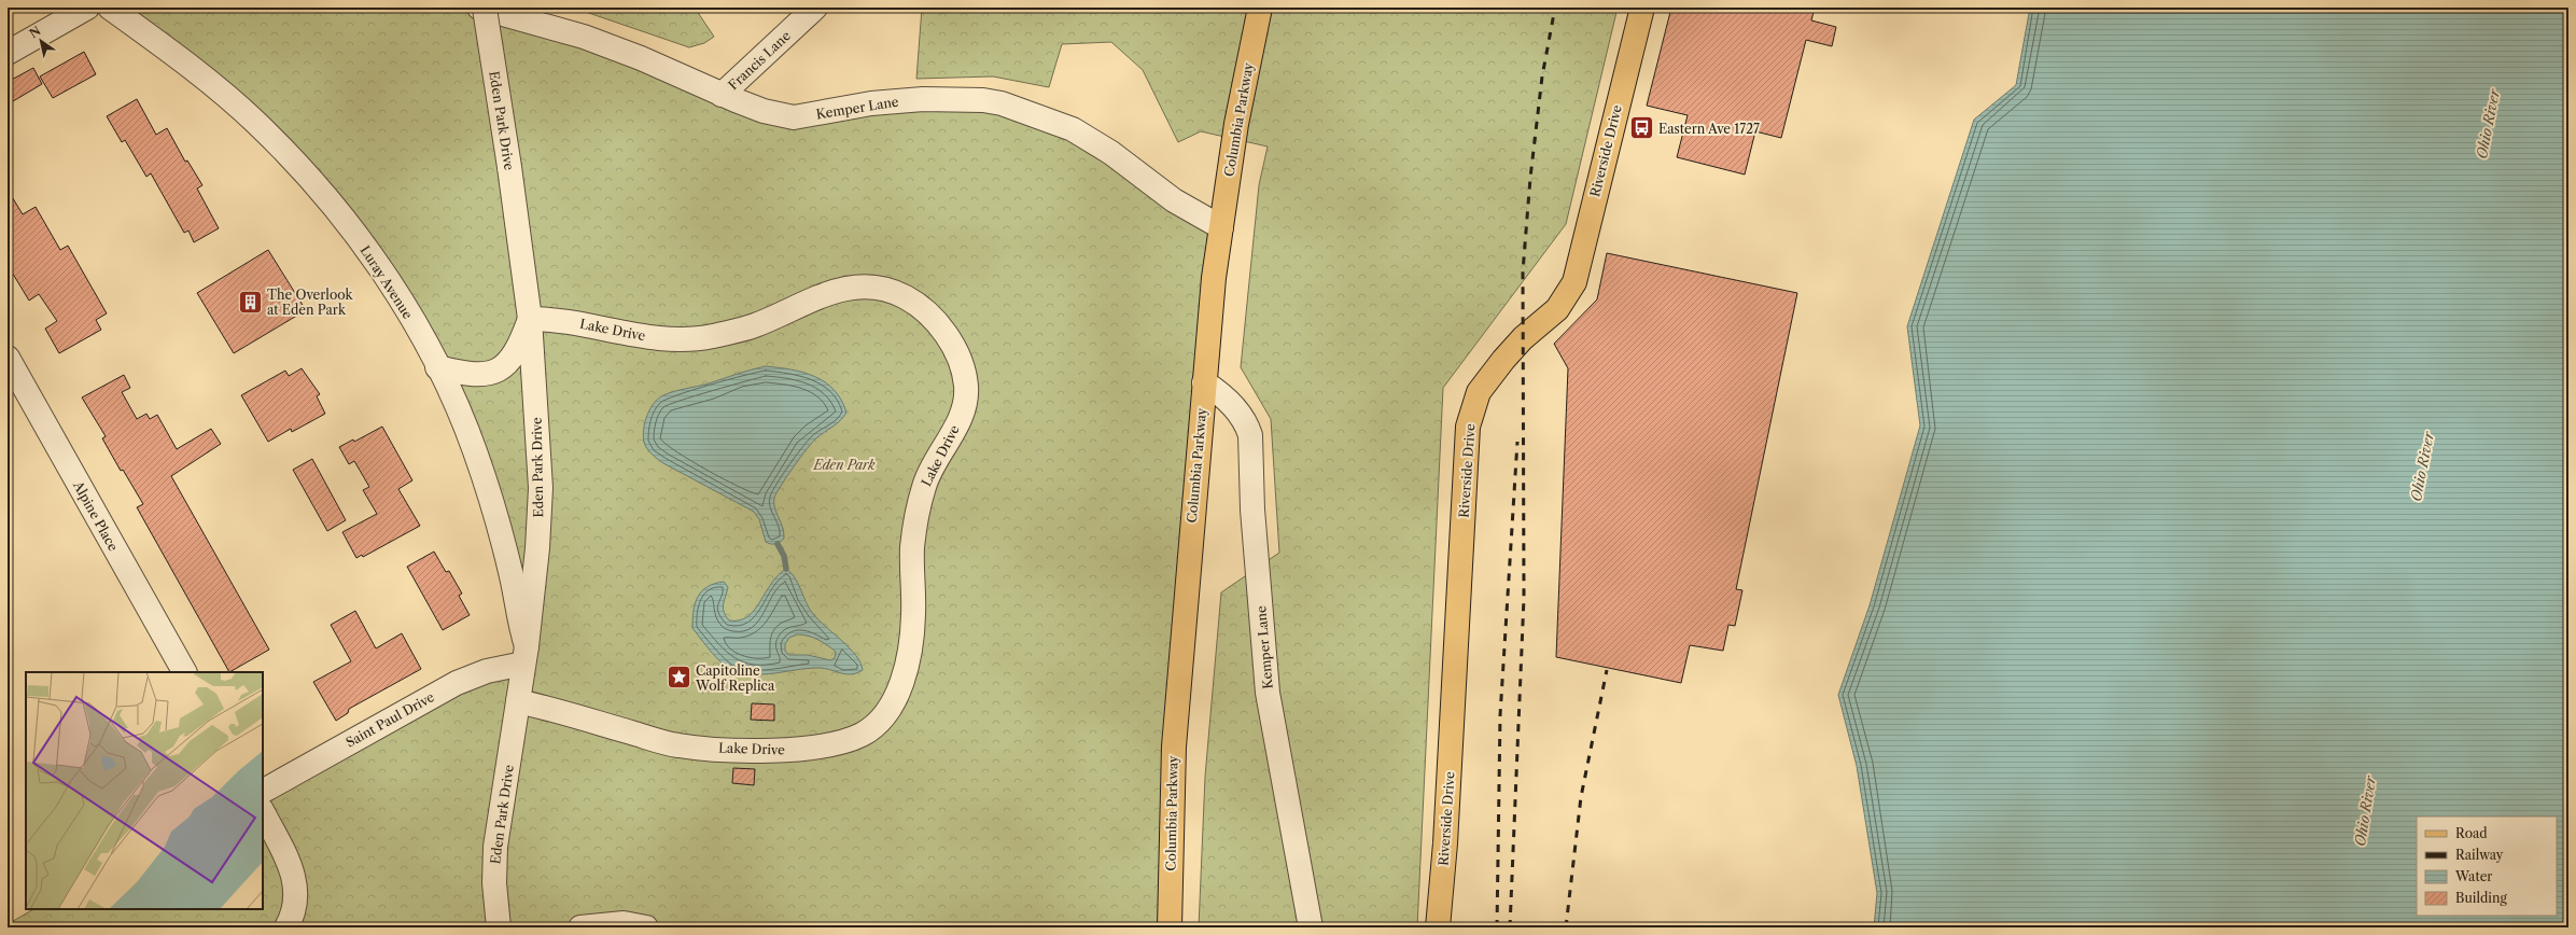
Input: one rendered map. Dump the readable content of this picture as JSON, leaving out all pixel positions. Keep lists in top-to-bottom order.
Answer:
{
  "streets": {
    "main road": ["Columbia Parkway", "Riverside Drive"],
    "street": [
      "Francis Lane",
      "Kemper Lane",
      "Eden Park Drive",
      "Luray Avenue",
      "Lake Drive",
      "Alpine Place",
      "Saint Paul Drive"
    ]
  },
  "crossings": [
    ["Francis Lane", "Kemper Lane"],
    ["Kemper Lane", "Columbia Parkway"],
    ["Kemper Lane", "Eden Park Drive"],
    ["Eden Park Drive", "Luray Avenue"],
    ["Eden Park Drive", "Lake Drive"],
    ["Eden Park Drive", "Saint Paul Drive"],
    ["Luray Avenue", "Saint Paul Drive"]
  ],
  "water": ["Ohio River"],
  "parks": ["Eden Park"],
  "places": {
    "bus stop": ["Eastern Ave 1727"],
    "building": ["The Overlook at Eden Park"],
    "place": ["Capitoline Wolf Replica"]
  },
  "legend": [
    "Road",
    "Railway",
    "Water",
    "Building"
  ],
  "north": "top left"
}
